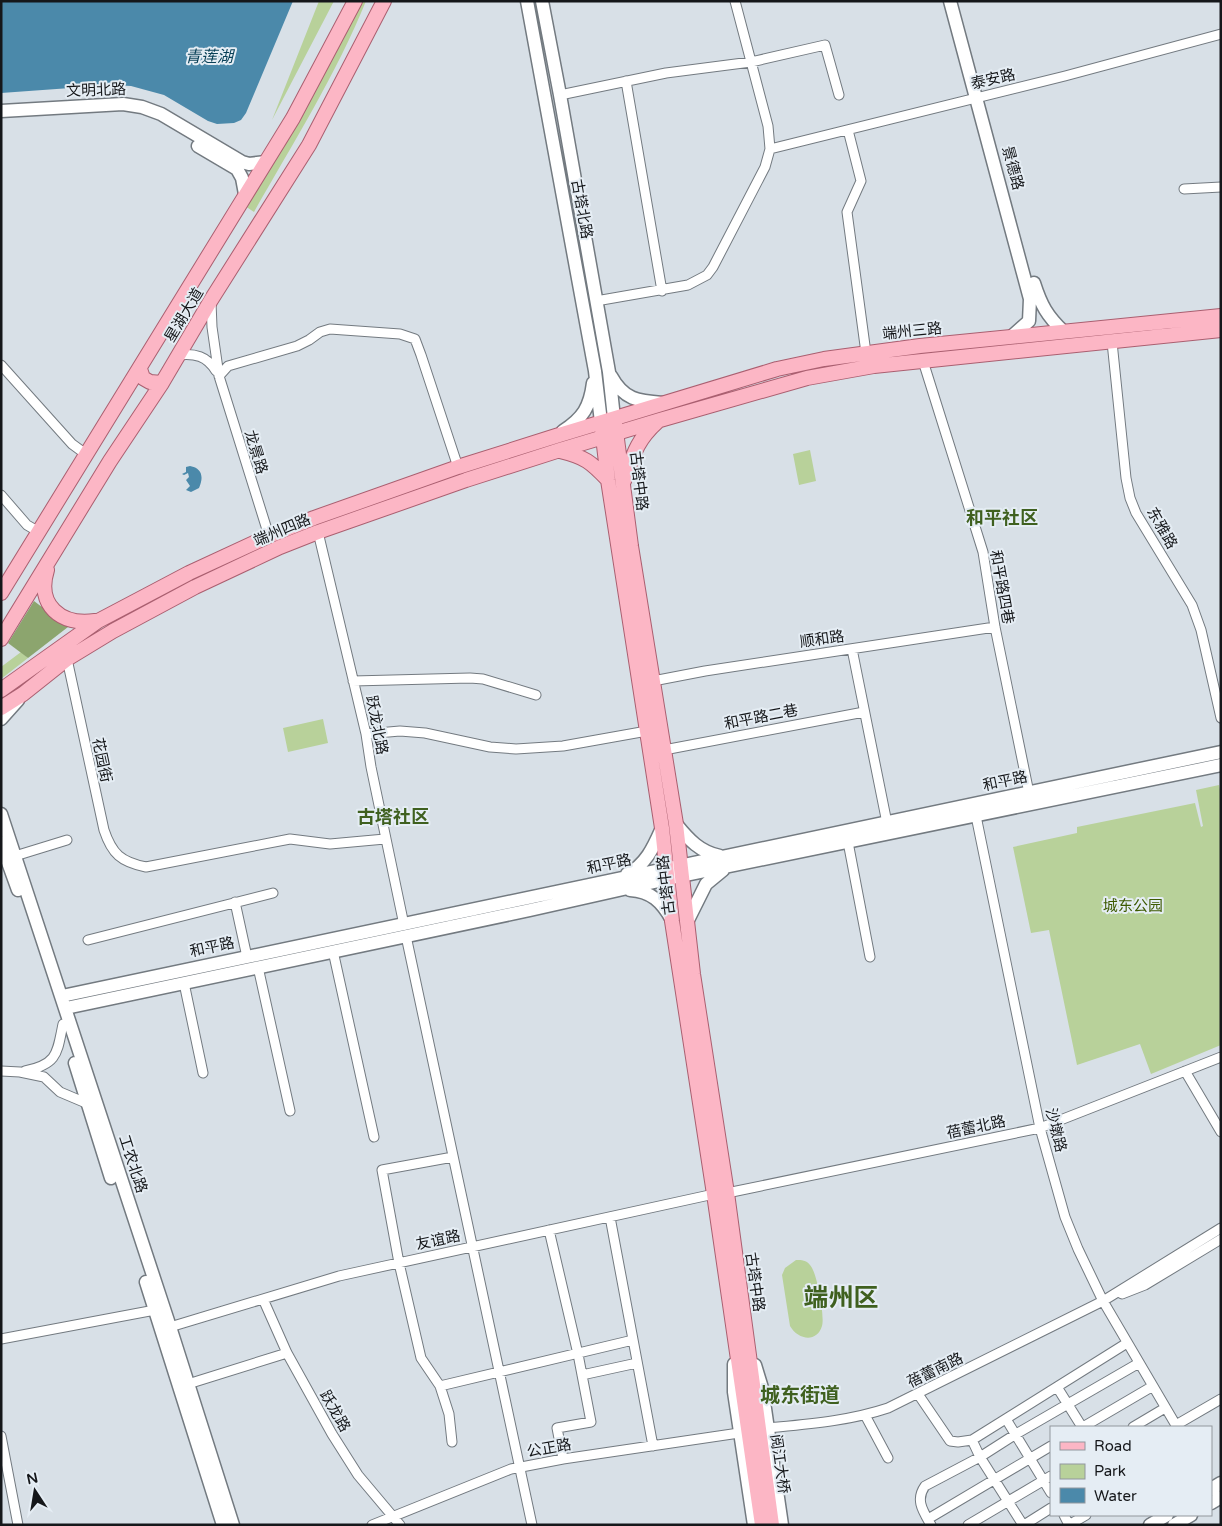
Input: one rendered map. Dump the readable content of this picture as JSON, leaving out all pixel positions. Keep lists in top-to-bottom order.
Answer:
{
  "streets": {
    "main road": [
      "文明北路",
      "景德路",
      "古塔北路",
      "星湖大道",
      "端州三路",
      "古塔中路",
      "端州四路",
      "和平路",
      "工农北路",
      "阅江大桥"
    ],
    "street": [
      "泰安路",
      "龙景路",
      "东雅路",
      "和平路四巷",
      "顺和路",
      "和平路二巷",
      "跃龙北路",
      "花园街",
      "蓓蕾北路",
      "沙墩路",
      "友谊路",
      "蓓蕾南路",
      "跃龙路",
      "公正路"
    ]
  },
  "crossings": [
    ["泰安路", "景德路"],
    ["文明北路", "星湖大道"],
    ["景德路", "端州三路"],
    ["古塔北路", "端州三路"],
    ["古塔北路", "端州四路"],
    ["端州三路", "古塔中路"],
    ["端州三路", "东雅路"],
    ["端州三路", "端州四路"],
    ["端州三路", "和平路四巷"],
    ["龙景路", "端州四路"],
    ["古塔中路", "端州四路"],
    ["古塔中路", "顺和路"],
    ["古塔中路", "和平路二巷"],
    ["古塔中路", "和平路"],
    ["古塔中路", "蓓蕾北路"],
    ["古塔中路", "友谊路"],
    ["古塔中路", "蓓蕾南路"],
    ["古塔中路", "公正路"],
    ["古塔中路", "阅江大桥"],
    ["端州四路", "跃龙北路"],
    ["端州四路", "花园街"],
    ["和平路四巷", "顺和路"],
    ["和平路四巷", "和平路"],
    ["跃龙北路", "花园街"],
    ["跃龙北路", "和平路"],
    ["跃龙北路", "友谊路"],
    ["跃龙北路", "公正路"],
    ["和平路", "沙墩路"],
    ["和平路", "工农北路"],
    ["蓓蕾北路", "沙墩路"],
    ["蓓蕾北路", "友谊路"],
    ["沙墩路", "蓓蕾南路"],
    ["工农北路", "友谊路"],
    ["友谊路", "跃龙路"],
    ["跃龙路", "公正路"]
  ],
  "districts": [
    "和平社区",
    "古塔社区",
    "端州区",
    "城东街道"
  ],
  "water": ["青莲湖"],
  "parks": ["城东公园"],
  "legend": ["Road", "Park", "Water"],
  "north": "top"
}
